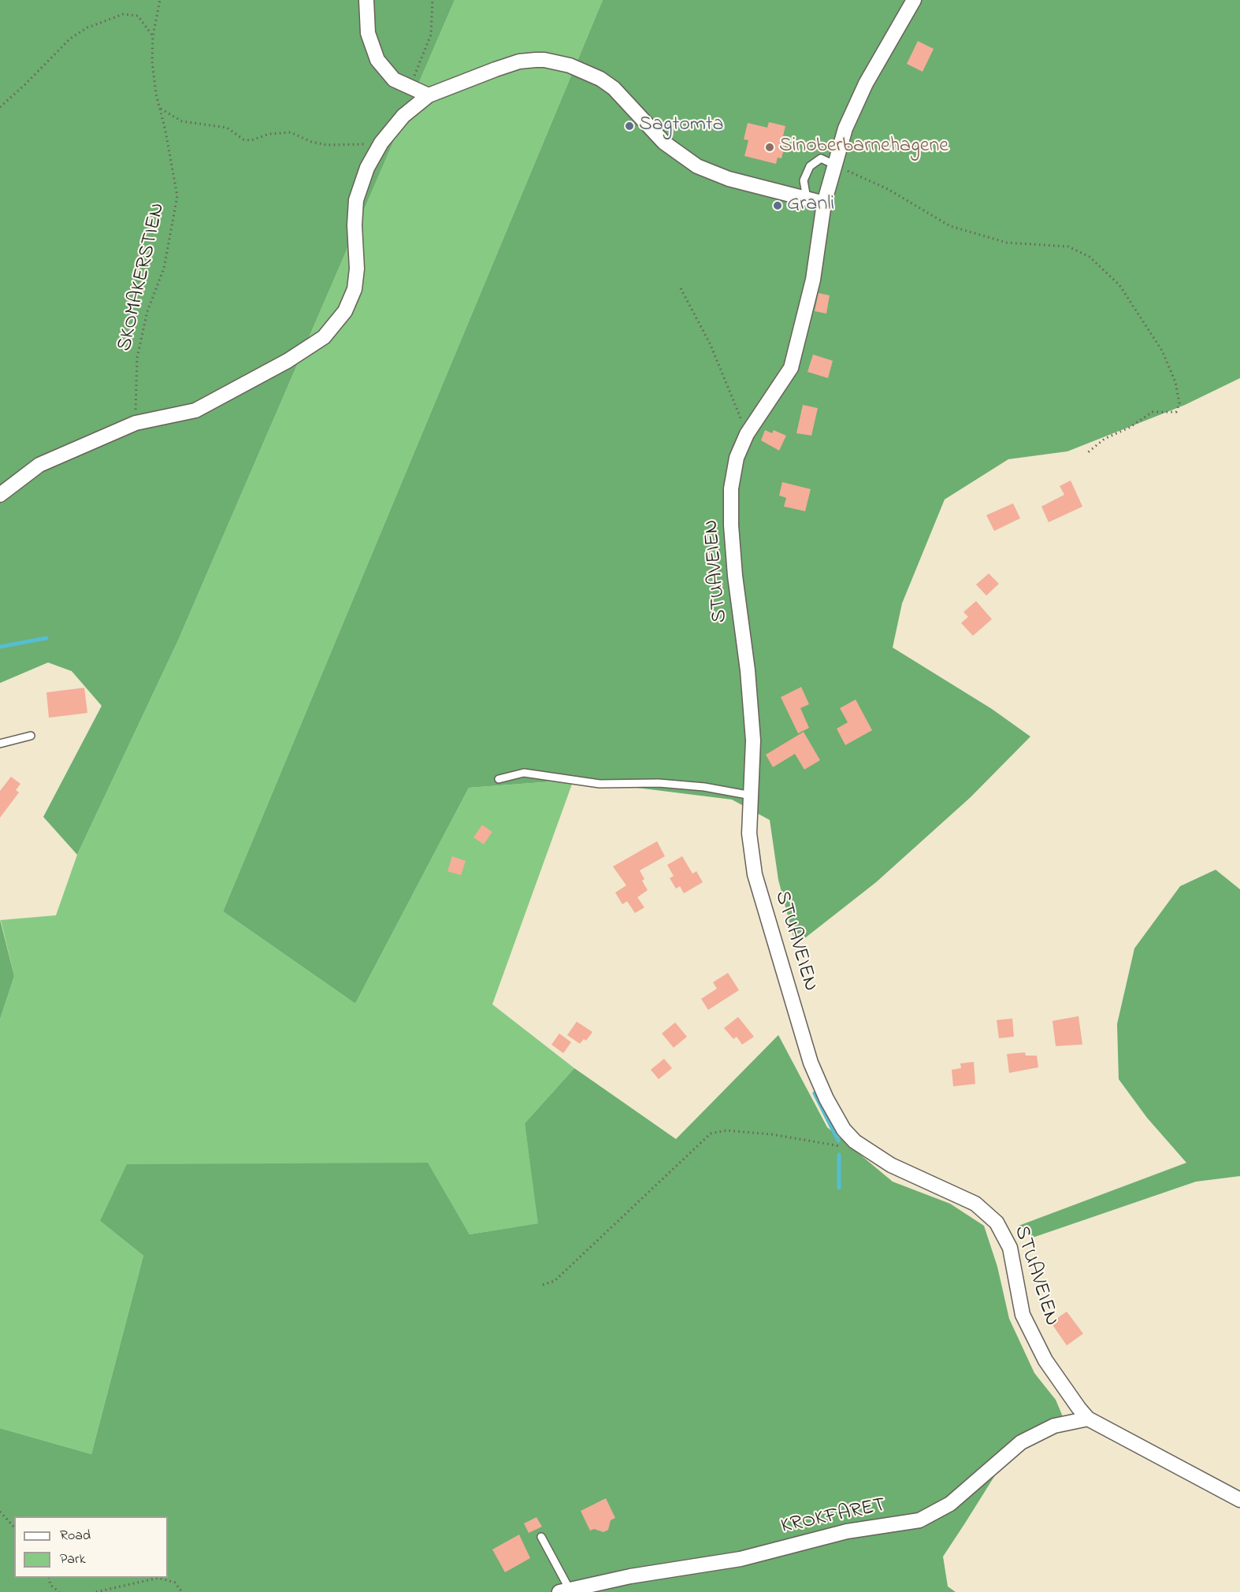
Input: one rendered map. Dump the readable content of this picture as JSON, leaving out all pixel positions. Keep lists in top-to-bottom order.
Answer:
{
  "streets": {
    "street": ["STUAVEIEN", "KROKFARET"],
    "path": ["SKOMAKERSTIEN"]
  },
  "crossings": [
    ["STUAVEIEN", "KROKFARET"]
  ],
  "places": ["Sagtomta", "Sinoberbarnehagene", "Granli"],
  "legend": ["Road", "Park"]
}
